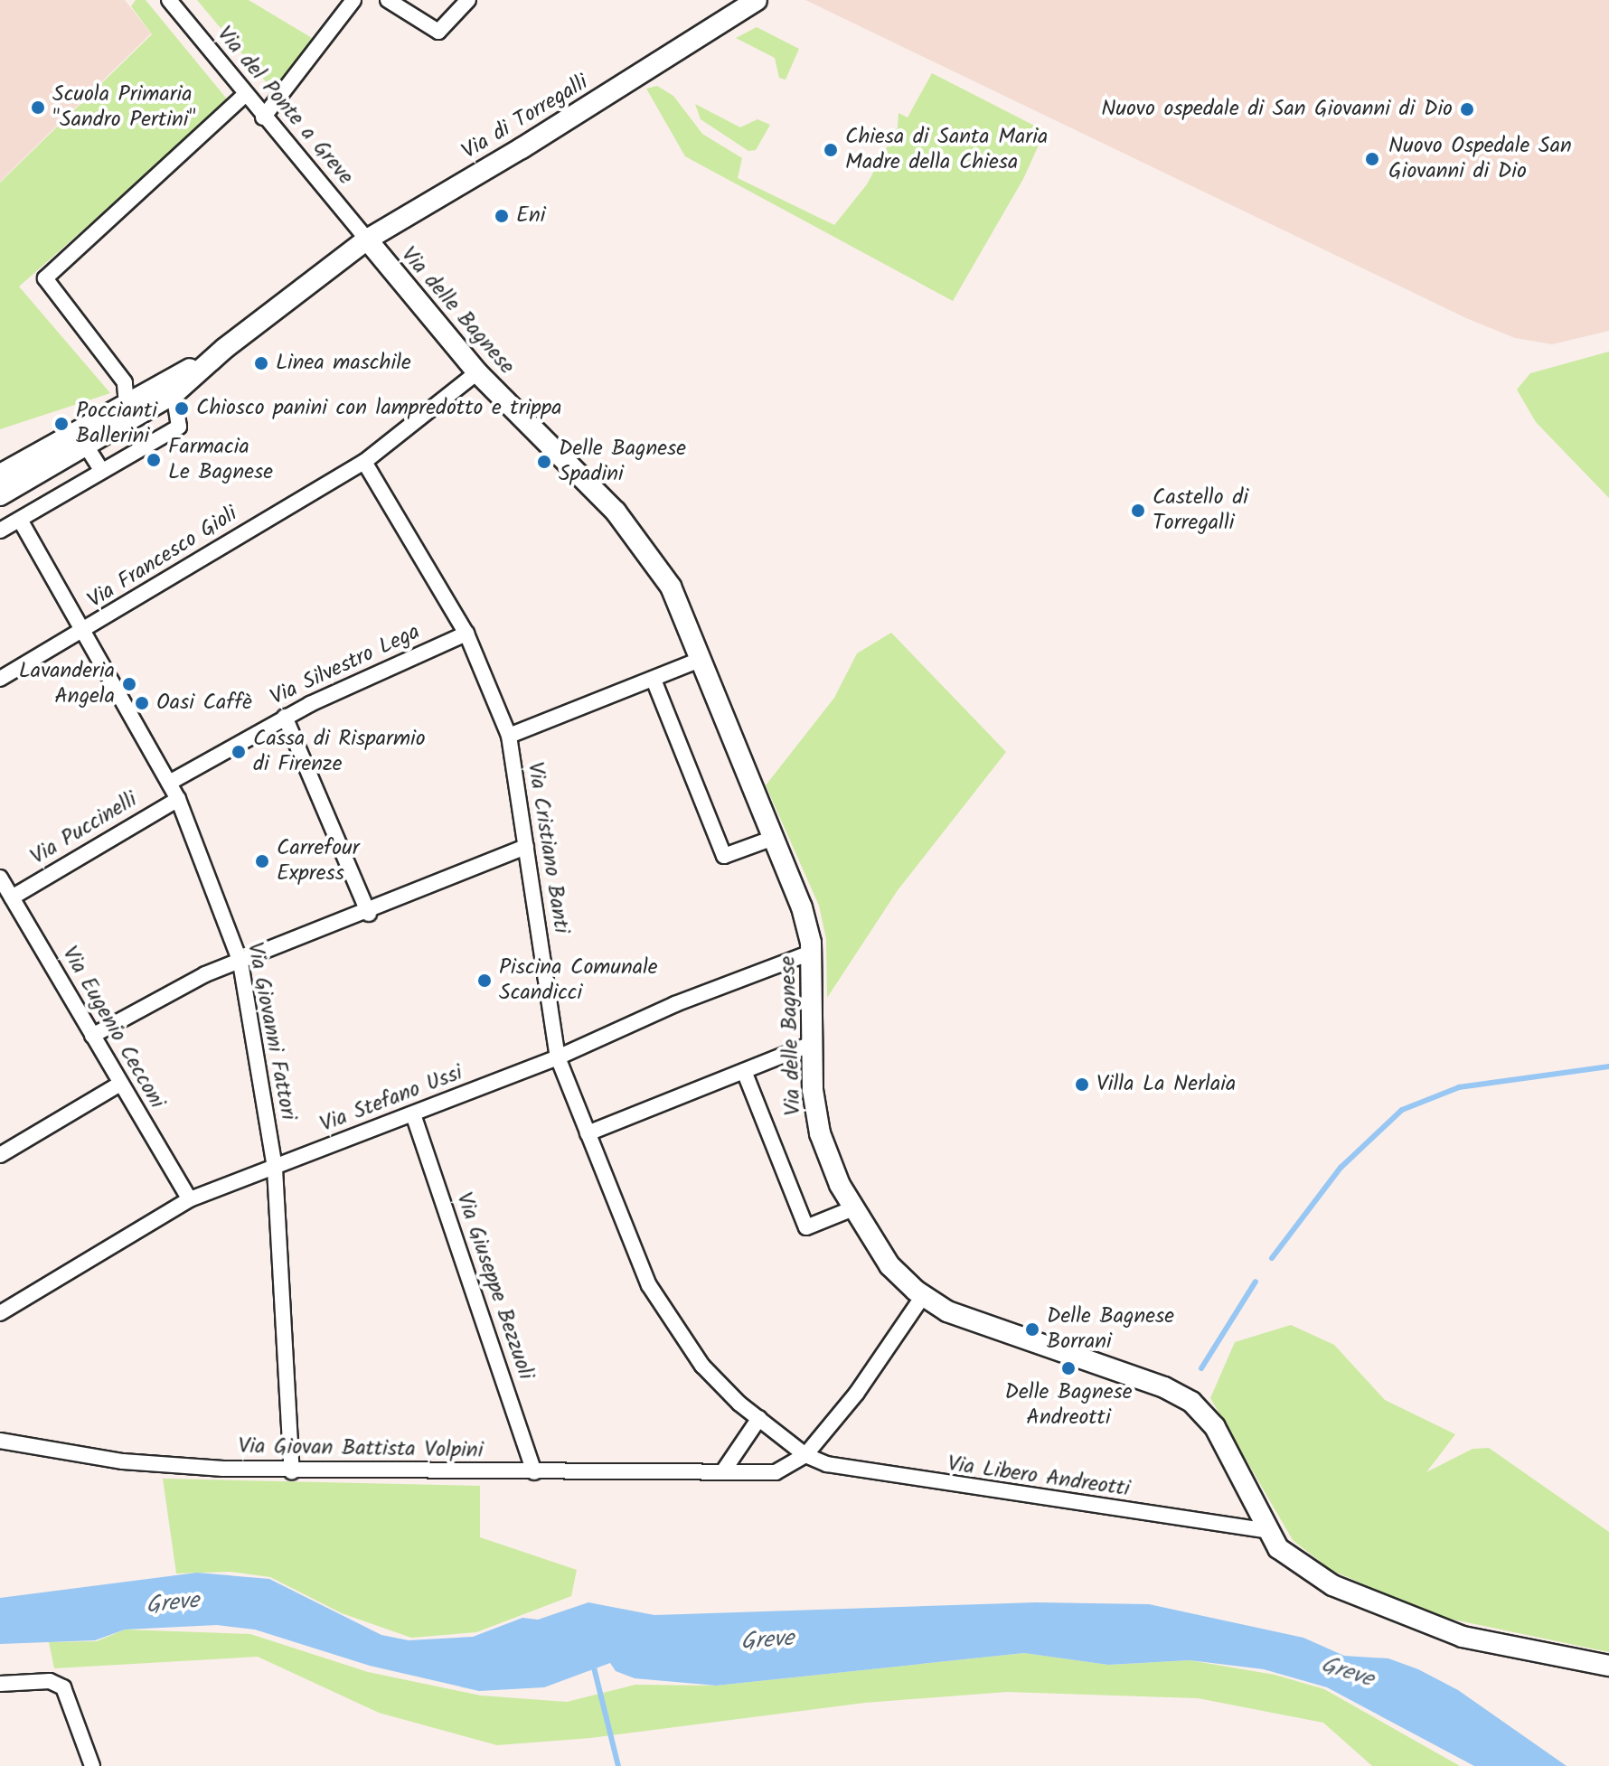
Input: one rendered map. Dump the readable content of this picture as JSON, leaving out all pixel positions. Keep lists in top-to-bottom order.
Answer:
{
  "streets": {
    "main road": ["Via di Torregalli", "Via delle Bagnese"],
    "street": [
      "Via del Ponte a Greve",
      "Via Francesco Gioli",
      "Via Silvestro Lega",
      "Via Puccinelli",
      "Via Cristiano Banti",
      "Via Eugenio Cecconi",
      "Via Giovanni Fattori",
      "Via Stefano Ussi",
      "Via Giuseppe Bezzuoli",
      "Via Giovan Battista Volpini",
      "Via Libero Andreotti"
    ]
  },
  "crossings": [
    ["Via del Ponte a Greve", "Via di Torregalli"],
    ["Via del Ponte a Greve", "Via delle Bagnese"],
    ["Via di Torregalli", "Via delle Bagnese"],
    ["Via delle Bagnese", "Via Francesco Gioli"],
    ["Via delle Bagnese", "Via Stefano Ussi"],
    ["Via delle Bagnese", "Via Libero Andreotti"],
    ["Via Francesco Gioli", "Via Cristiano Banti"],
    ["Via Francesco Gioli", "Via Giovanni Fattori"],
    ["Via Silvestro Lega", "Via Cristiano Banti"],
    ["Via Silvestro Lega", "Via Giovanni Fattori"],
    ["Via Puccinelli", "Via Eugenio Cecconi"],
    ["Via Puccinelli", "Via Giovanni Fattori"],
    ["Via Cristiano Banti", "Via Stefano Ussi"],
    ["Via Cristiano Banti", "Via Giovan Battista Volpini"],
    ["Via Cristiano Banti", "Via Libero Andreotti"],
    ["Via Eugenio Cecconi", "Via Stefano Ussi"],
    ["Via Giovanni Fattori", "Via Stefano Ussi"],
    ["Via Giovanni Fattori", "Via Giovan Battista Volpini"],
    ["Via Stefano Ussi", "Via Giuseppe Bezzuoli"],
    ["Via Giuseppe Bezzuoli", "Via Giovan Battista Volpini"],
    ["Via Giovan Battista Volpini", "Via Libero Andreotti"]
  ],
  "water": ["Greve"],
  "places": [
    "Scuola Primaria \"Sandro Pertini\"",
    "Nuovo ospedale di San Giovanni di Dio",
    "Chiesa di Santa Maria Madre della Chiesa",
    "Nuovo Ospedale San Giovanni di Dio",
    "Eni",
    "Linea maschile",
    "Chiosco panini con lampredotto e trippa",
    "Poccianti Ballerini",
    "Farmacia Le Bagnese",
    "Delle Bagnese Spadini",
    "Castello di Torregalli",
    "Lavanderia Angela",
    "Oasi Caffè",
    "Cassa di Risparmio di Firenze",
    "Carrefour Express",
    "Piscina Comunale Scandicci",
    "Villa La Nerlaia",
    "Delle Bagnese Borrani",
    "Delle Bagnese Andreotti"
  ]
}
